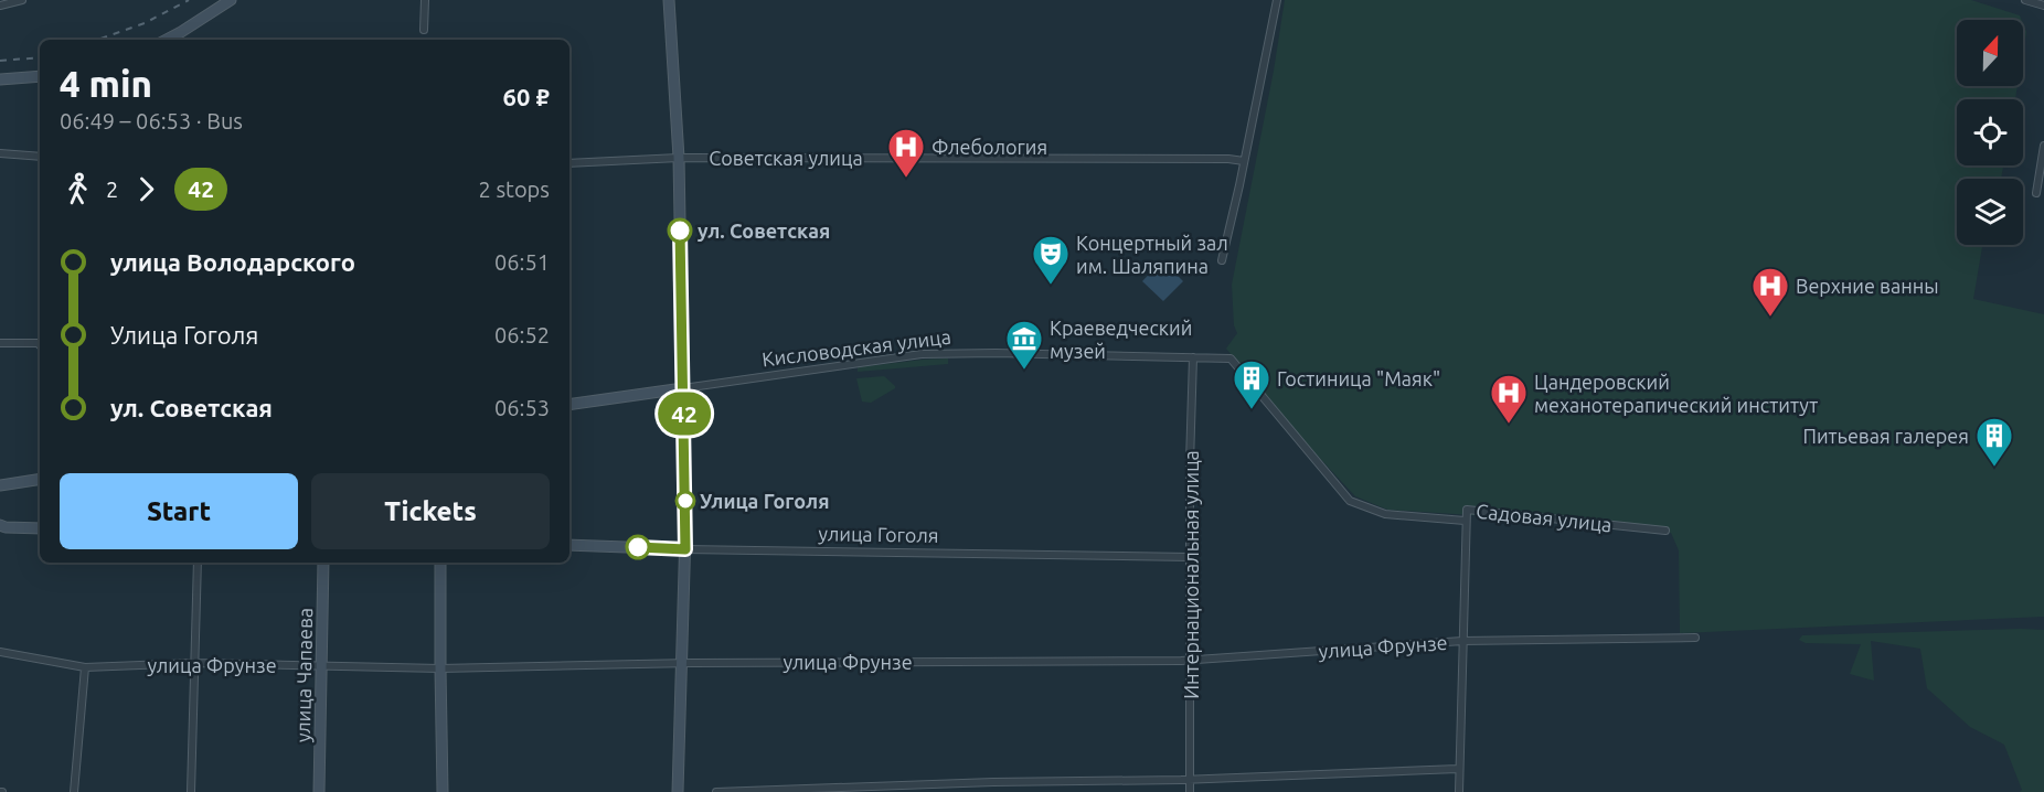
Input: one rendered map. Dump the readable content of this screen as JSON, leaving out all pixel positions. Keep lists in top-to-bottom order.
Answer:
{
  "streets": {
    "street": [
      "Советская улица",
      "Кисловодская улица",
      "Садовая улица",
      "улица Гоголя",
      "Интернациональная улица",
      "улица Фрунзе",
      "улица Чапаева"
    ]
  },
  "crossings": [
    ["Кисловодская улица", "Садовая улица"],
    ["Кисловодская улица", "Интернациональная улица"],
    ["Садовая улица", "улица Фрунзе"],
    ["улица Гоголя", "Интернациональная улица"],
    ["Интернациональная улица", "улица Фрунзе"],
    ["улица Фрунзе", "улица Чапаева"]
  ],
  "places": {
    "hospital": ["Флебология", "Верхние ванны", "Цандеровский механотерапический институт"],
    "other": ["ул. Советская", "Улица Гоголя"],
    "theatre": ["Концертный зал им. Шаляпина"],
    "museum": ["Краеведческий музей"],
    "building": ["Гостиница \"Маяк\"", "Питьевая галерея"]
  },
  "lines": ["bus line 42"],
  "north": "top",
  "page": {
    "on_map": "42",
    "heading": ["4 min", "06:49 – 06:53 · Bus", "60 ₽"],
    "legs": ["2", "42", "2 stops"],
    "list": [
      {
        "name": "улица Володарского",
        "value": "06:51"
      },
      {
        "name": "Улица Гоголя",
        "value": "06:52"
      },
      {
        "name": "ул. Советская",
        "value": "06:53"
      }
    ],
    "buttons": ["Start", "Tickets"]
  }
}
